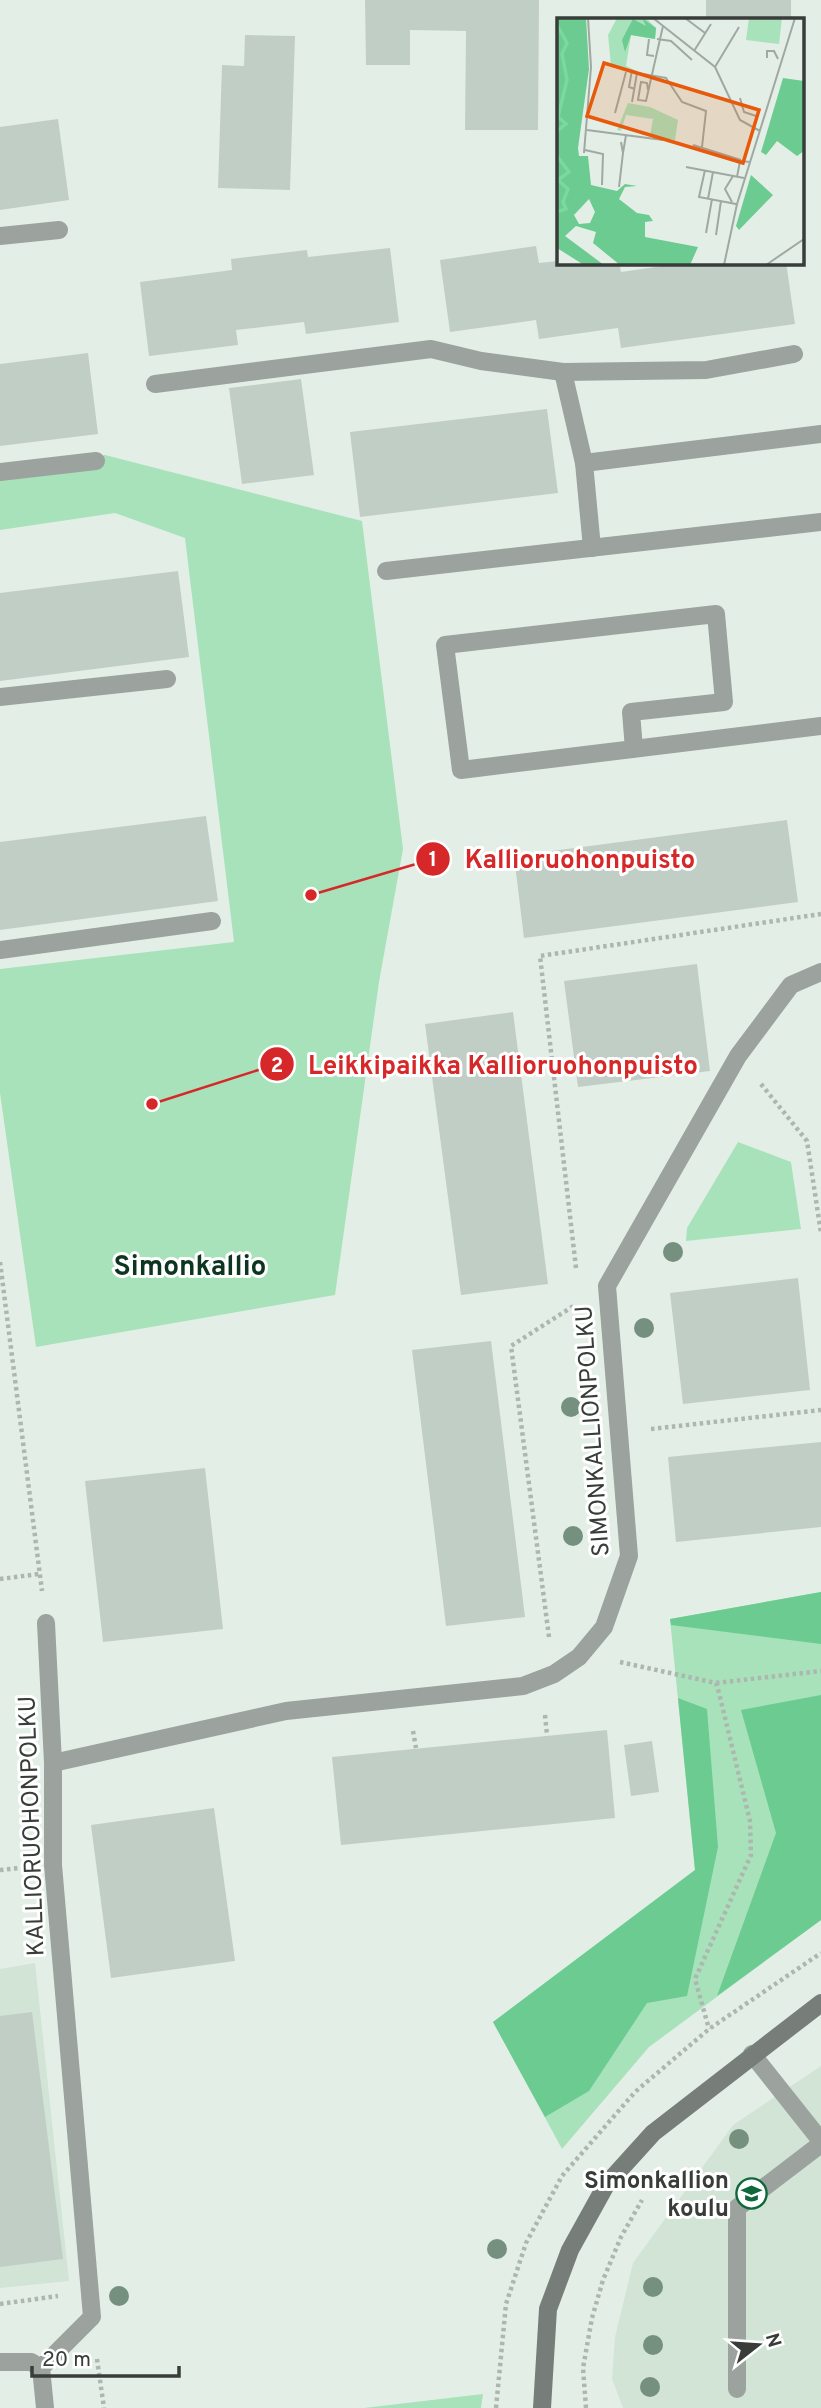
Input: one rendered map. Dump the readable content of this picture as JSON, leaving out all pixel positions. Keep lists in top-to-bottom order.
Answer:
{
  "streets": {
    "lane": ["SIMONKALLIONPOLKU", "KALLIORUOHONPOLKU"]
  },
  "crossings": [
    ["SIMONKALLIONPOLKU", "KALLIORUOHONPOLKU"]
  ],
  "districts": ["Simonkallio"],
  "places": {
    "other": ["Kallioruohonpuisto", "Leikkipaikka Kallioruohonpuisto"],
    "school or university": ["Simonkallion koulu"]
  },
  "scale_bar": "20 m",
  "north": "right"
}
